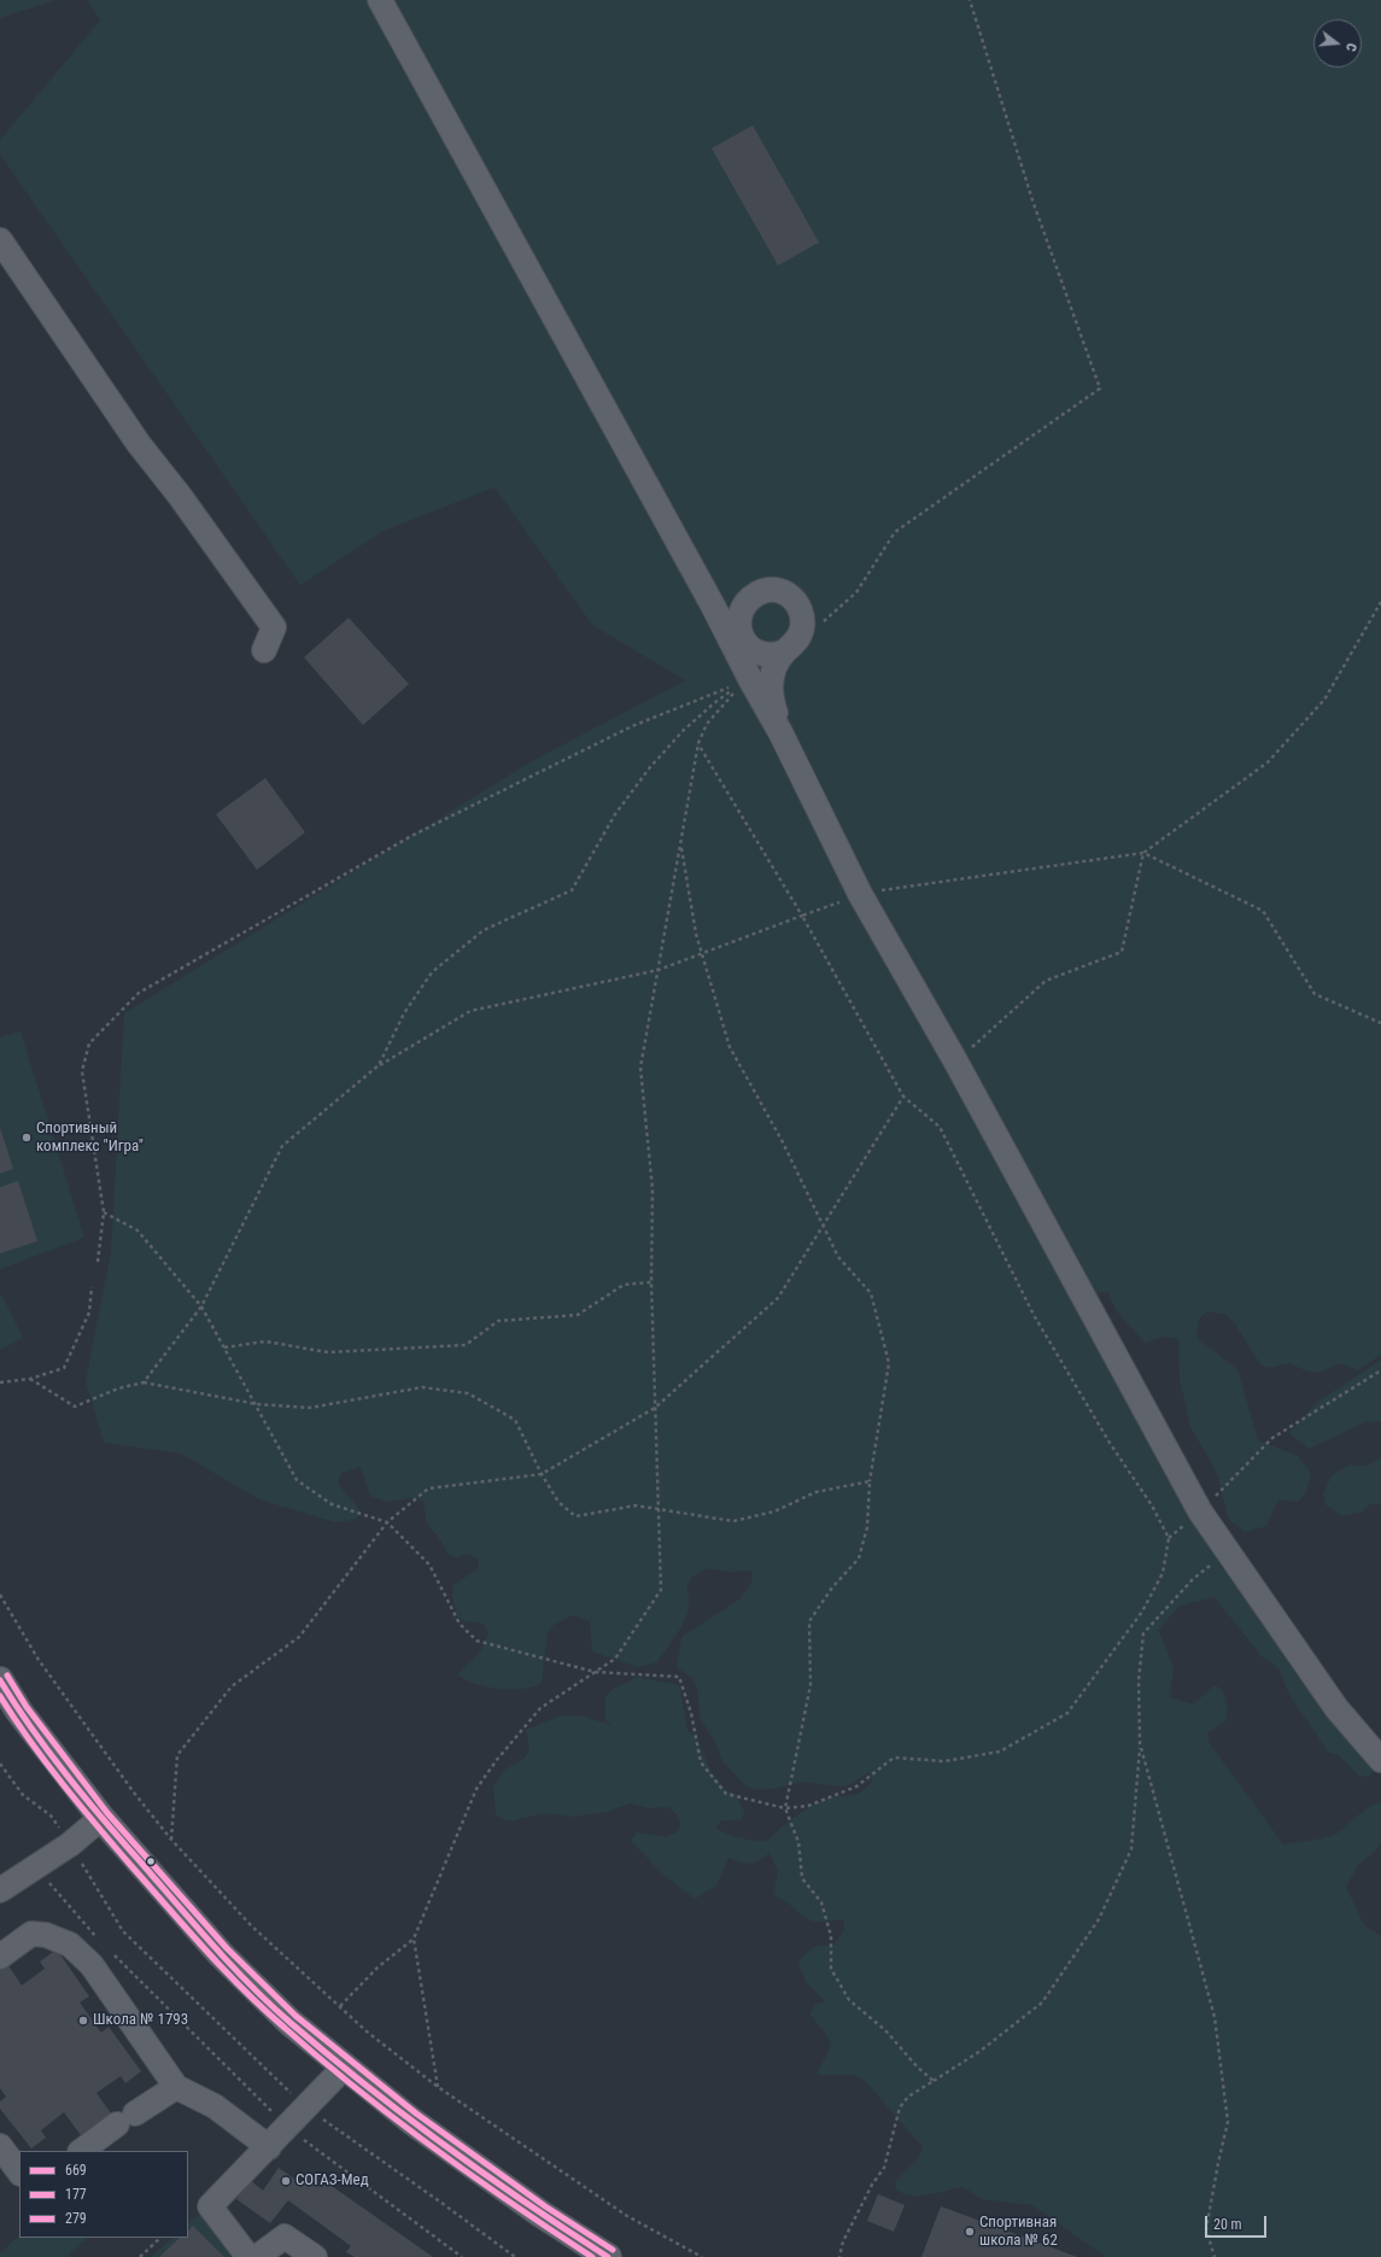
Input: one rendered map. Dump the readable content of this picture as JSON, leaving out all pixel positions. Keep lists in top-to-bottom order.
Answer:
{
  "places": [
    "Спортивный комплекс \"Игра\"",
    "Школа № 1793",
    "СОГАЗ-Мед",
    "Спортивная школа № 62"
  ],
  "lines": ["transit line 279", "transit line 669", "transit line 177"],
  "legend": ["669", "177", "279"],
  "scale_bar": "20 m",
  "north": "right"
}
